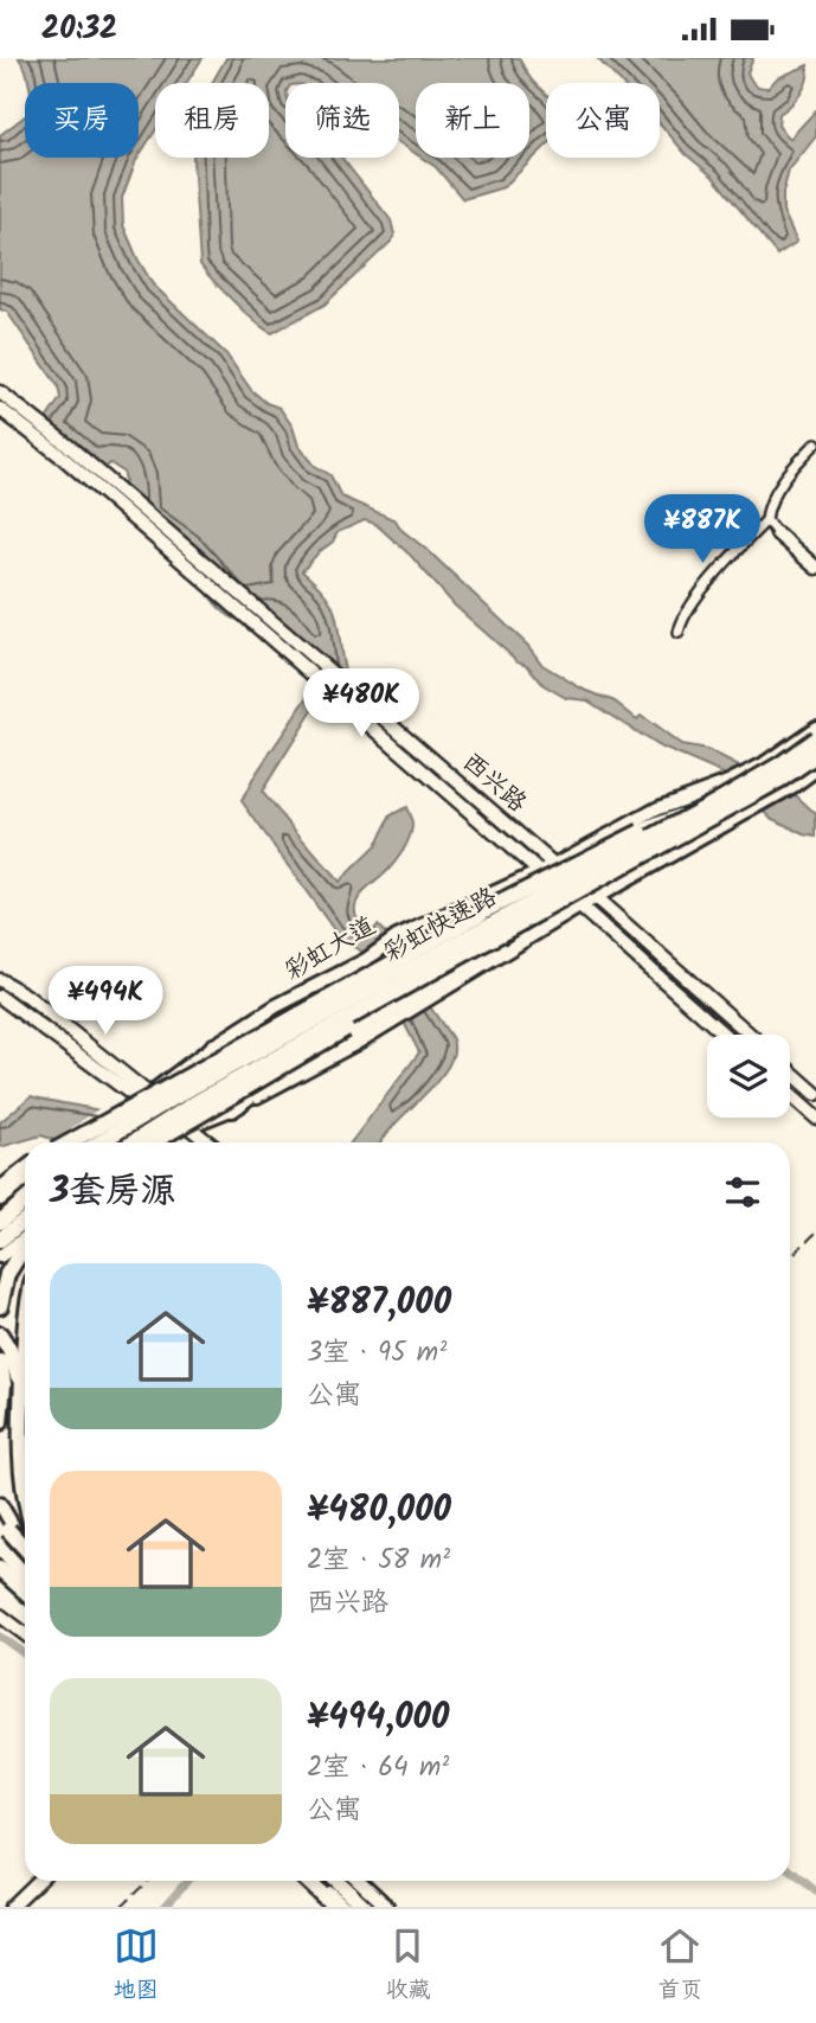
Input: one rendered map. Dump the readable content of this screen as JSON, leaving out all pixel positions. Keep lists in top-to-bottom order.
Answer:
{
  "streets": {
    "highway": ["彩虹快速路"],
    "main road": ["西兴路", "彩虹大道"]
  },
  "crossings": [
    ["西兴路", "彩虹大道"]
  ],
  "page": {
    "status": "20:32",
    "chip": [
      "买房",
      "租房",
      "筛选",
      "新上",
      "公寓"
    ],
    "price": ["¥887K", "¥480K", "¥494K"],
    "heading": "3套房源",
    "list": [
      {
        "name": "¥887,000",
        "note": "3室 · 95 m² · 公寓"
      },
      {
        "name": "¥480,000",
        "note": "2室 · 58 m² · 西兴路"
      },
      {
        "name": "¥494,000",
        "note": "2室 · 64 m² · 公寓"
      }
    ],
    "tabs": ["地图", "收藏", "首页"]
  }
}
